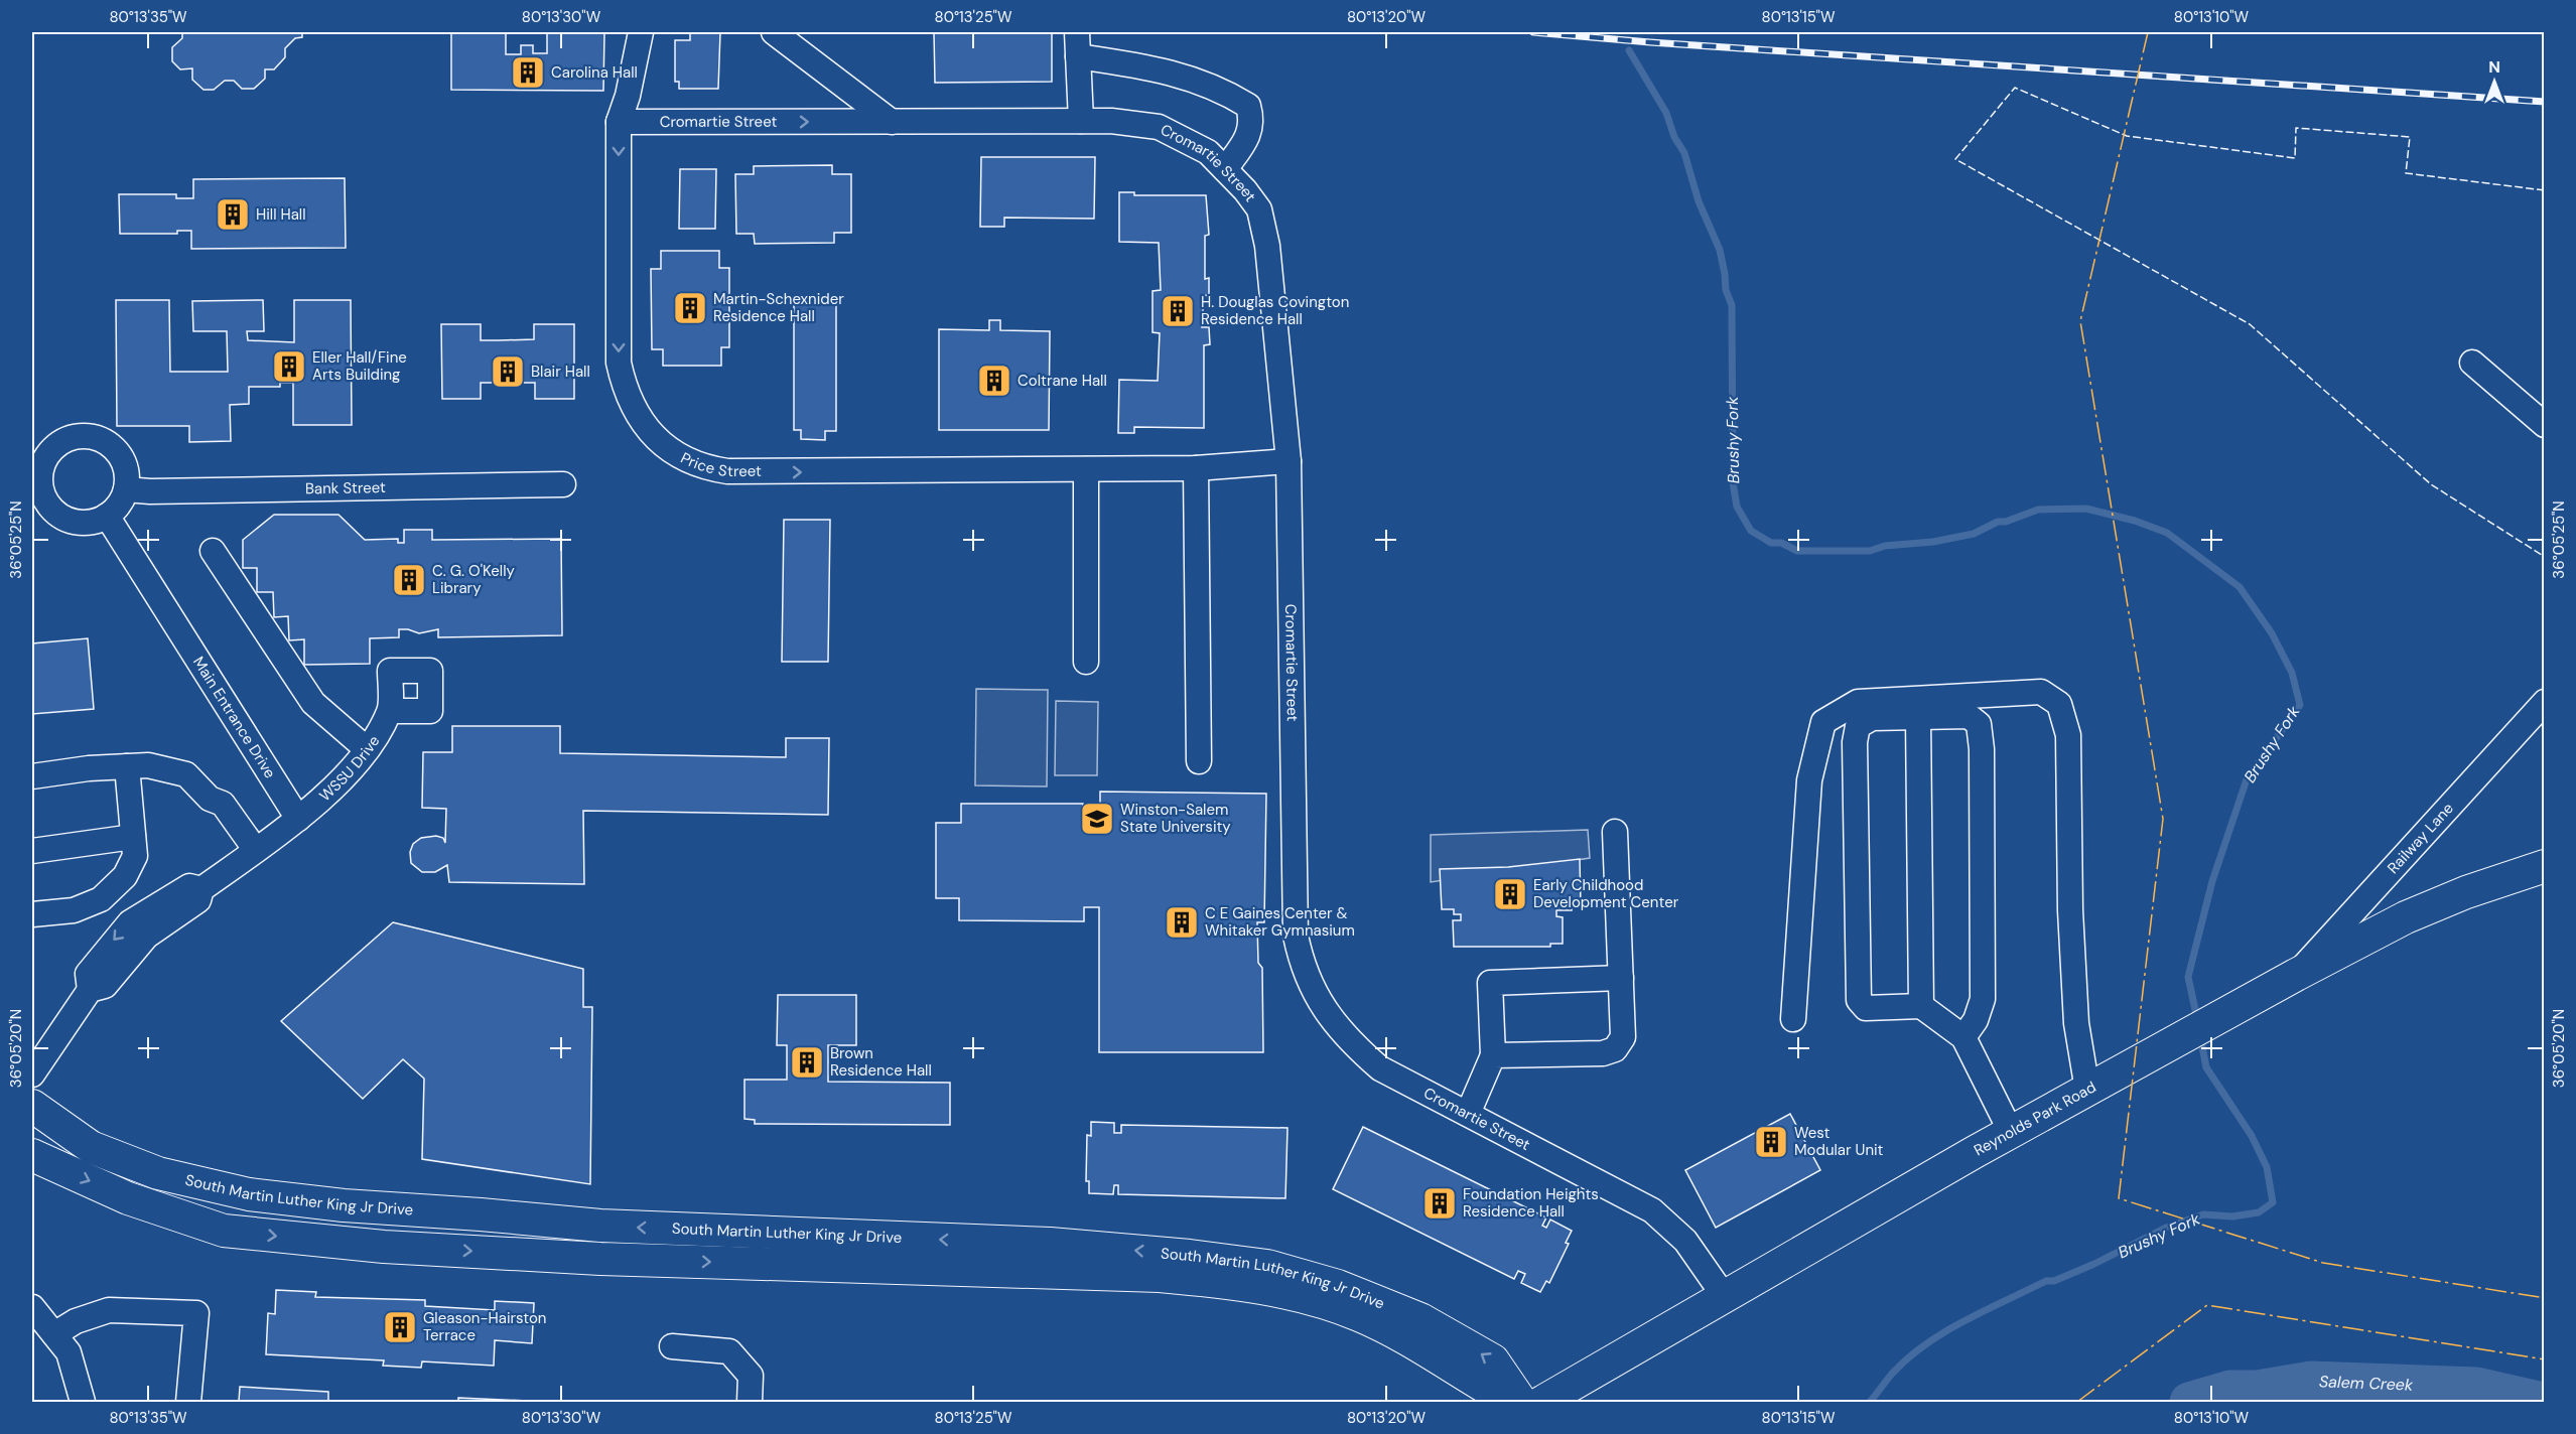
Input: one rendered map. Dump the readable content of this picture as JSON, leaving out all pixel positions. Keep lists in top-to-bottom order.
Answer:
{
  "streets": {
    "main road": ["Reynolds Park Road", "South Martin Luther King Jr Drive"],
    "street": [
      "Cromartie Street",
      "Price Street",
      "Bank Street",
      "Main Entrance Drive",
      "WSSU Drive",
      "Railway Lane"
    ]
  },
  "crossings": [
    ["Cromartie Street", "Price Street"],
    ["Cromartie Street", "Reynolds Park Road"],
    ["Bank Street", "Main Entrance Drive"],
    ["Main Entrance Drive", "WSSU Drive"],
    ["Railway Lane", "Reynolds Park Road"]
  ],
  "water": ["Brushy Fork", "Salem Creek"],
  "places": {
    "building": [
      "Carolina Hall",
      "Hill Hall",
      "Martin-Schexnider Residence Hall",
      "H. Douglas Covington Residence Hall",
      "Eller Hall/Fine Arts Building",
      "Blair Hall",
      "Coltrane Hall",
      "C. G. O'Kelly Library",
      "Early Childhood Development Center",
      "C E Gaines Center & Whitaker Gymnasium",
      "Brown Residence Hall",
      "West Modular Unit",
      "Foundation Heights Residence Hall",
      "Gleason-Hairston Terrace"
    ],
    "school or university": ["Winston-Salem State University"]
  },
  "north": "top",
  "coordinates": [
    "80°13'35\"W",
    "80°13'30\"W",
    "80°13'25\"W",
    "80°13'20\"W",
    "80°13'15\"W",
    "80°13'10\"W",
    "36°05'25\"N",
    "36°05'20\"N"
  ]
}
